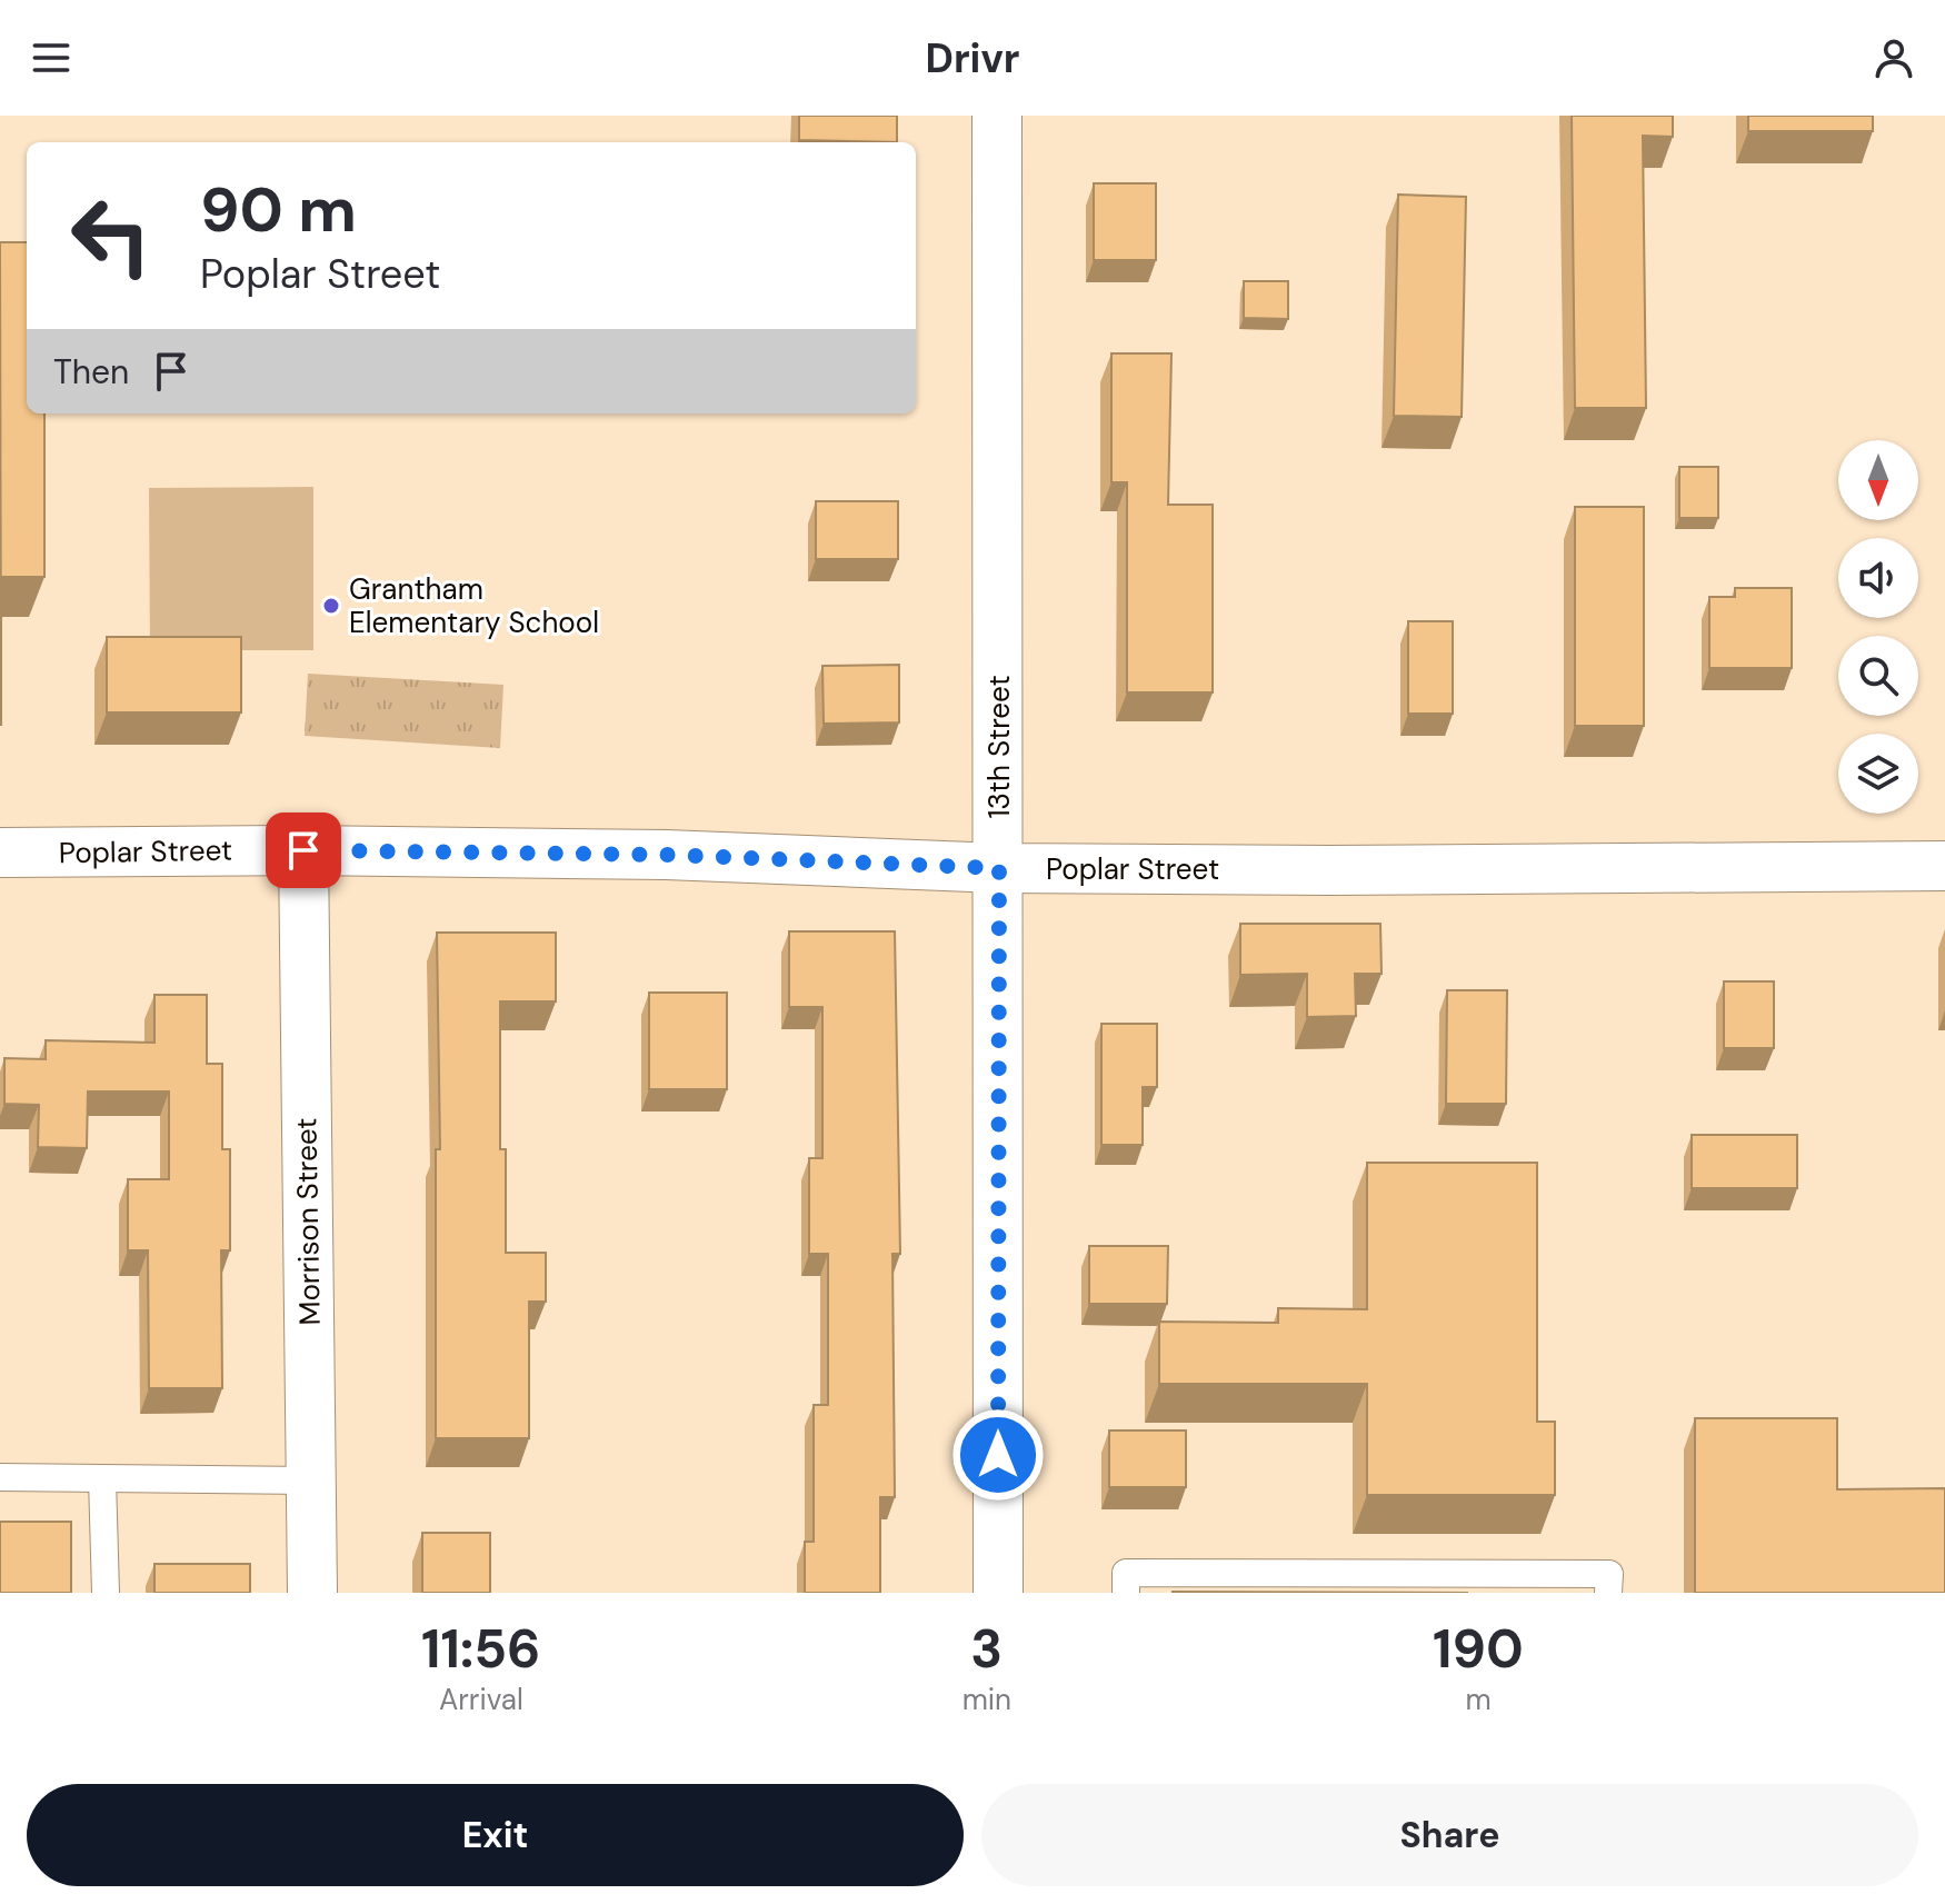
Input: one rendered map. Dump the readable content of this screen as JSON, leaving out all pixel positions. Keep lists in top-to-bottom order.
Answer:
{
  "streets": {
    "street": ["13th Street", "Poplar Street", "Morrison Street"]
  },
  "crossings": [
    ["13th Street", "Poplar Street"],
    ["Poplar Street", "Morrison Street"]
  ],
  "places": ["Grantham Elementary School"],
  "north": "bottom",
  "page": {
    "header": "Drivr",
    "turn": ["90 m", "Poplar Street"],
    "then": "Then",
    "eta": [
      "11:56",
      "Arrival",
      "3",
      "min",
      "190",
      "m"
    ],
    "buttons": ["Exit", "Share"]
  }
}
